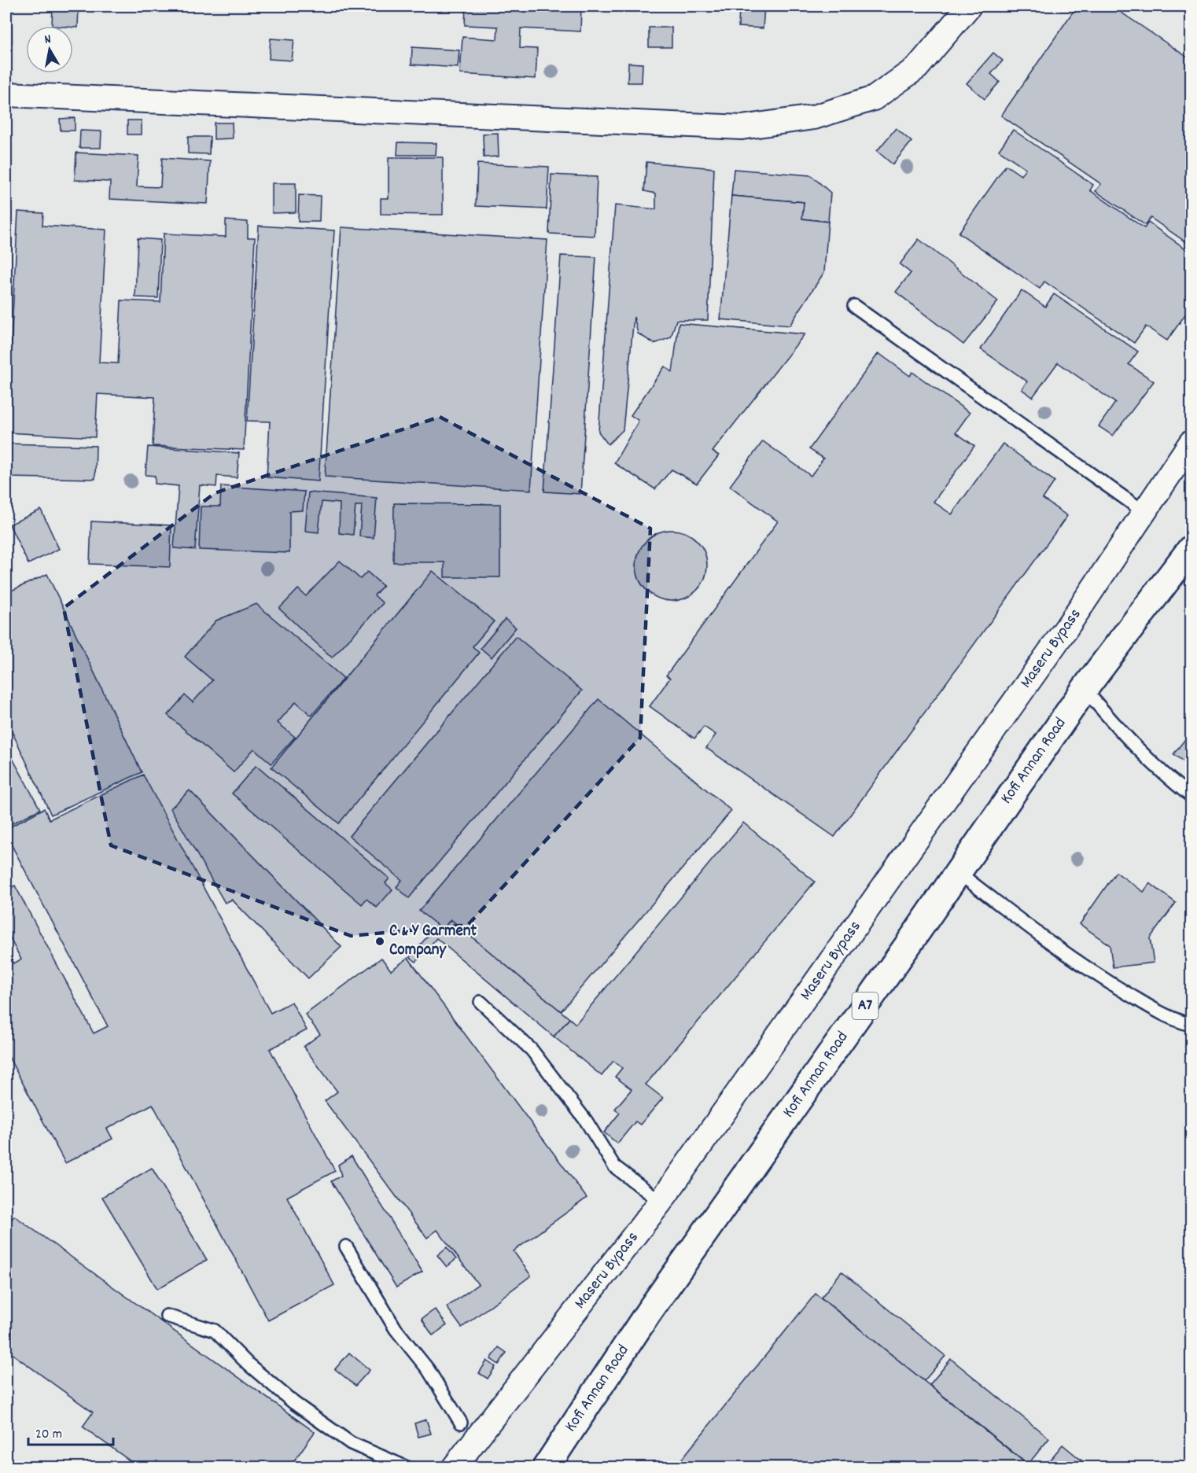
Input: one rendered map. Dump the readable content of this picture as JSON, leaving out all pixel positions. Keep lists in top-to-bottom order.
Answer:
{
  "streets": {
    "main road": ["Kofi Annan Road", "A7"],
    "street": ["Maseru Bypass"]
  },
  "places": ["C & Y Garment Company"],
  "scale_bar": "20 m",
  "north": "top"
}
